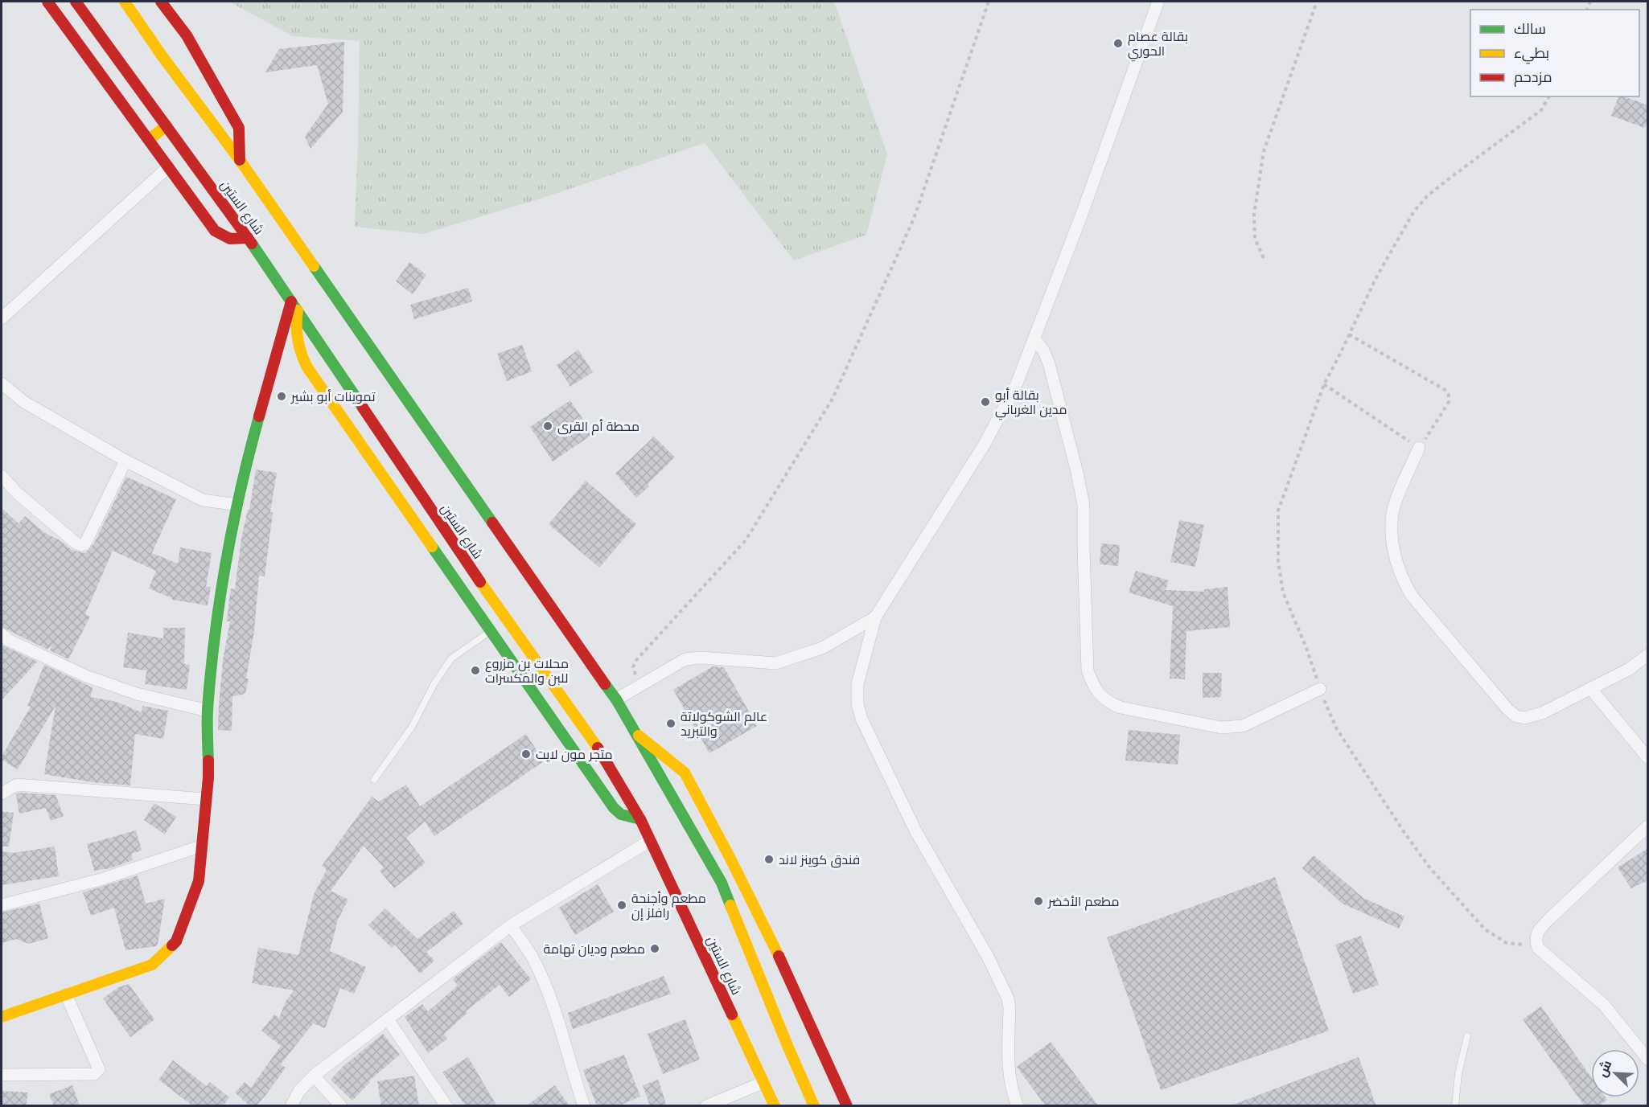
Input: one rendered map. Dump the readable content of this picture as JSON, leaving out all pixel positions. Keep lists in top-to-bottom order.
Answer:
{
  "streets": {
    "main road": ["شارع الستين"]
  },
  "places": [
    "بقالة عصام الحوري",
    "تموينات أبو بشير",
    "بقالة أبو مدين الغرباني",
    "محطة أم القرى",
    "محلات بن مزروع للبن والمكسرات",
    "عالم الشوكولاتة والتبريد",
    "متجر مون لايت",
    "فندق كوينز لاند",
    "مطعم الأخضر",
    "مطعم وأجنحة رافلز إن",
    "مطعم وديان تهامة"
  ],
  "legend": ["سالك", "بطيء", "مزدحم"],
  "north": "top left"
}
